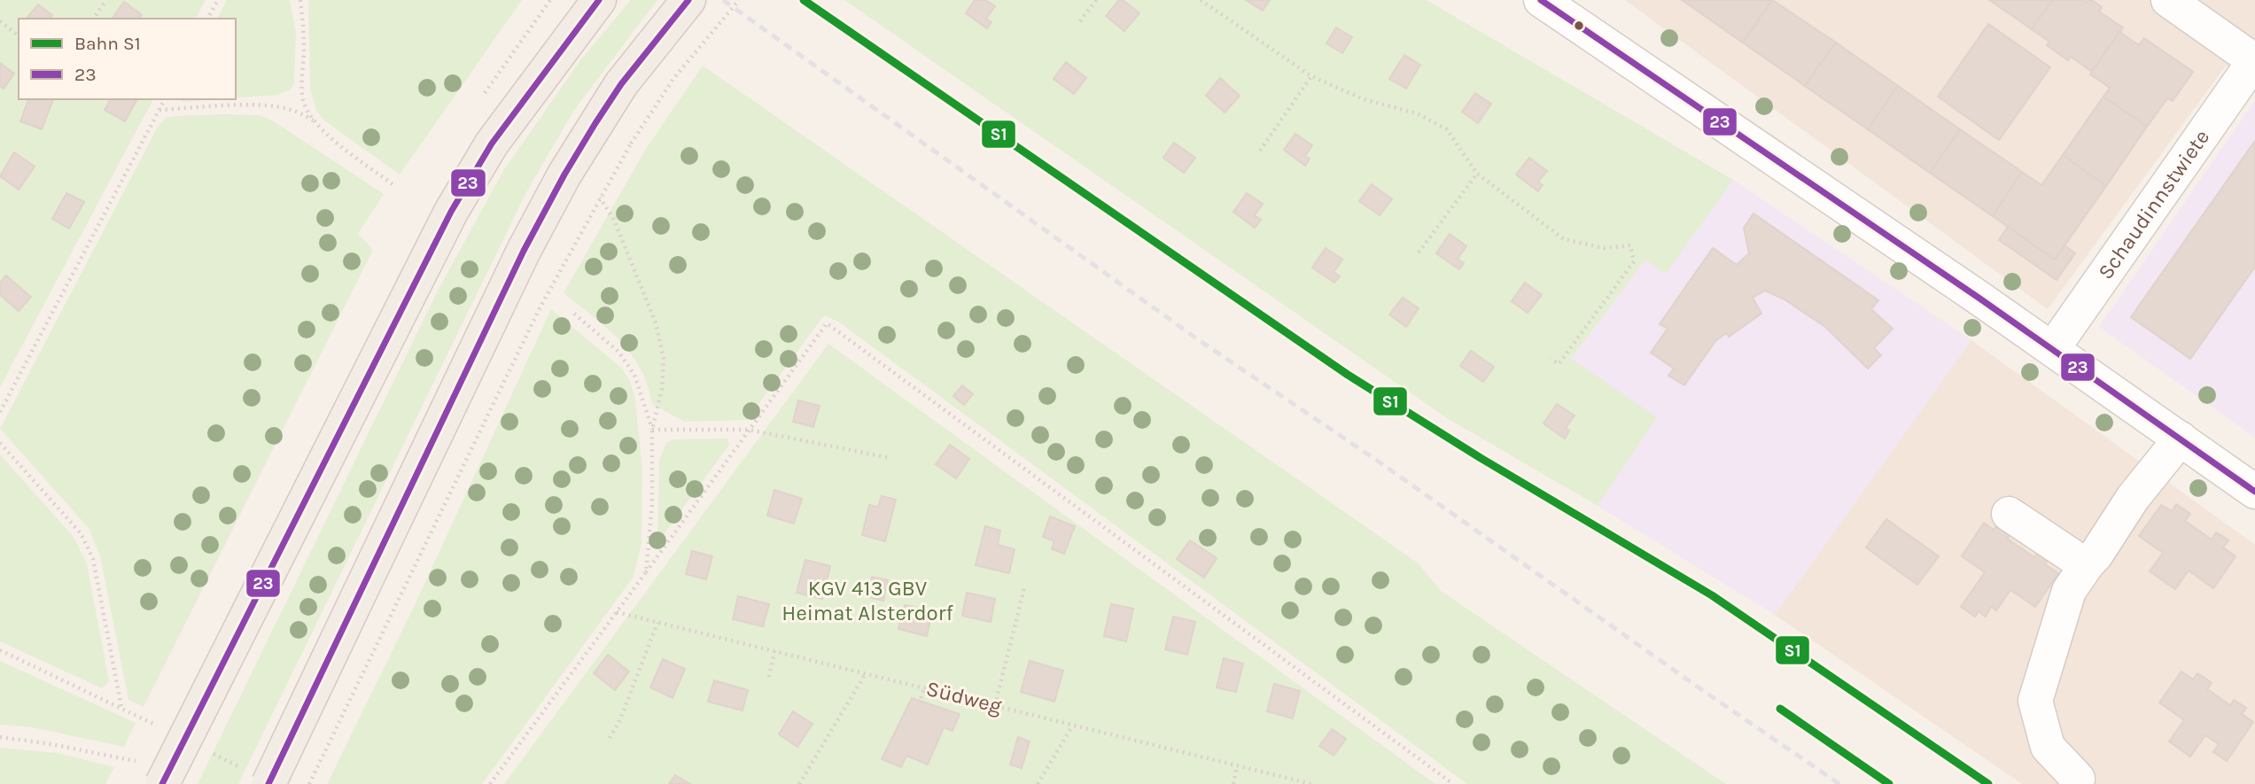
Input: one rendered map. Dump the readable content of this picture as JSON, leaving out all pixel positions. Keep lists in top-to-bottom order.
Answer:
{
  "streets": {
    "street": ["Schaudinnstwiete"],
    "path": ["Südweg"]
  },
  "parks": ["KGV 413 GBV Heimat Alsterdorf"],
  "lines": ["rail line S1", "transit line 23"],
  "legend": ["Bahn S1", "23"]
}
